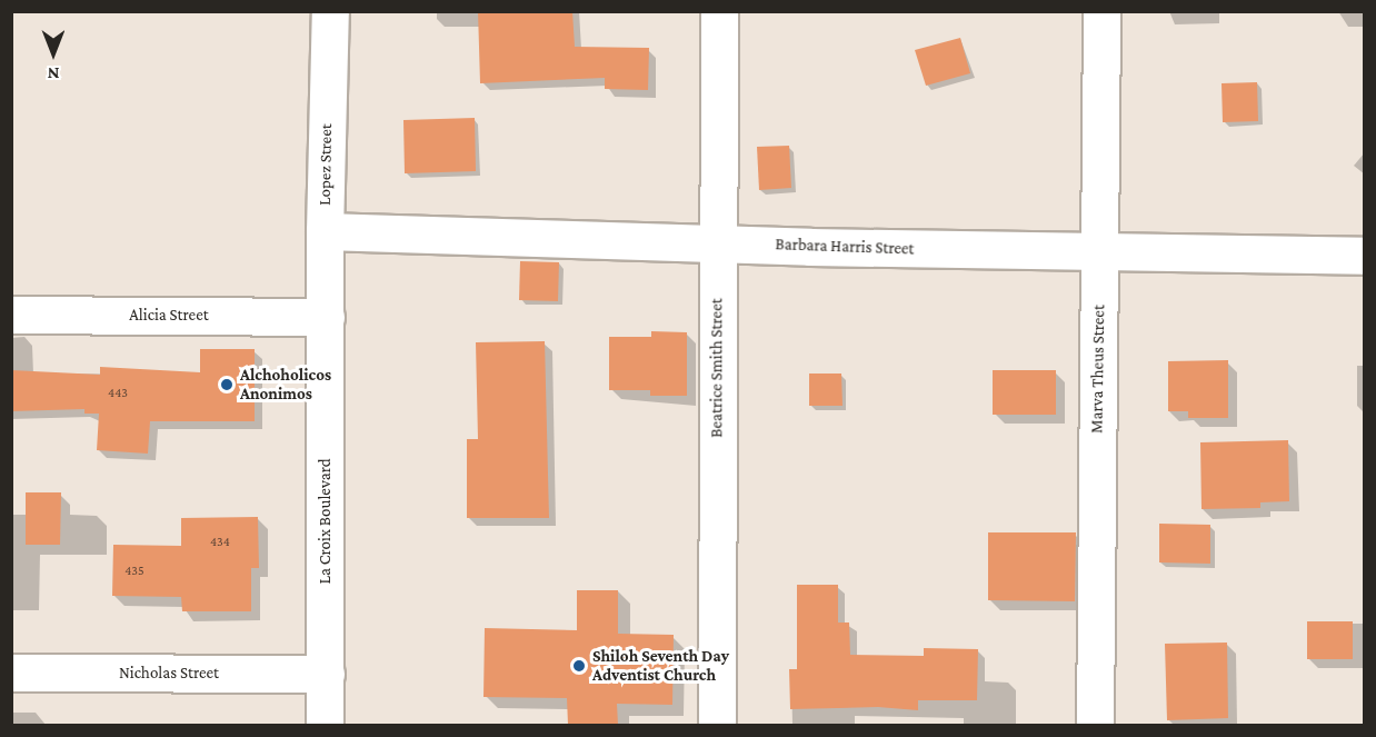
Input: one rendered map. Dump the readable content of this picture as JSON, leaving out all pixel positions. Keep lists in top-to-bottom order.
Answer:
{
  "streets": {
    "street": [
      "Lopez Street",
      "Barbara Harris Street",
      "Alicia Street",
      "Beatrice Smith Street",
      "Marva Theus Street",
      "La Croix Boulevard",
      "Nicholas Street"
    ]
  },
  "crossings": [
    ["Lopez Street", "Barbara Harris Street"],
    ["Lopez Street", "Alicia Street"],
    ["Lopez Street", "La Croix Boulevard"],
    ["Barbara Harris Street", "Beatrice Smith Street"],
    ["Barbara Harris Street", "Marva Theus Street"],
    ["Alicia Street", "La Croix Boulevard"],
    ["La Croix Boulevard", "Nicholas Street"]
  ],
  "places": ["Alchoholicos Anonimos", "Shiloh Seventh Day Adventist Church"],
  "house_numbers": ["443", "434", "435"],
  "north": "bottom"
}
